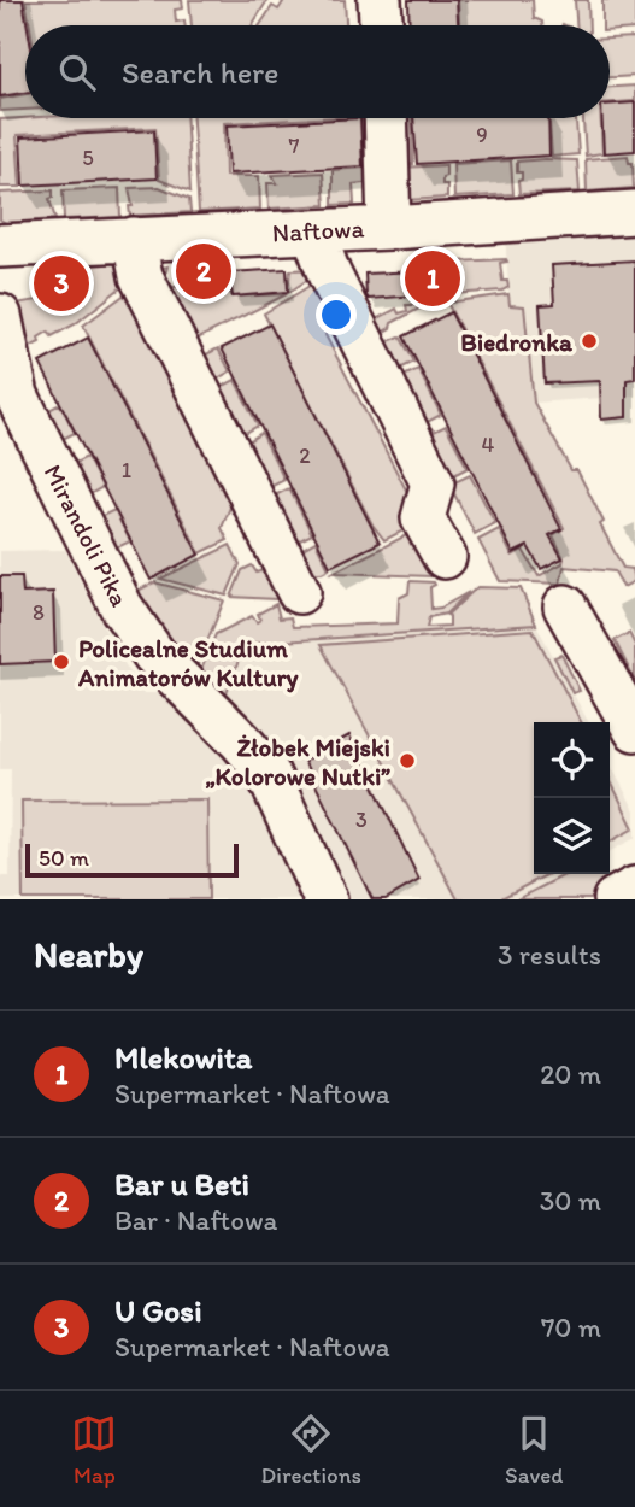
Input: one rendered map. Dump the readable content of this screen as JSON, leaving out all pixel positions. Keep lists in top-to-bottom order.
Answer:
{
  "streets": {
    "street": ["Naftowa", "Mirandoli Pika"]
  },
  "places": ["Biedronka", "Policealne Studium Animatorów Kultury", "Żłobek Miejski „Kolorowe Nutki”"],
  "house_numbers": [
    "9",
    "7",
    "5",
    "4",
    "2",
    "1",
    "8",
    "3"
  ],
  "scale_bar": "50 m",
  "page": {
    "search": "Search here",
    "pins": ["2", "1", "3"],
    "scale": "50 m",
    "heading": ["Nearby", "3 results"],
    "list": [
      {
        "mark": "1",
        "name": "Mlekowita",
        "note": "Supermarket · Naftowa",
        "value": "20 m"
      },
      {
        "mark": "2",
        "name": "Bar u Beti",
        "note": "Bar · Naftowa",
        "value": "30 m"
      },
      {
        "mark": "3",
        "name": "U Gosi",
        "note": "Supermarket · Naftowa",
        "value": "70 m"
      }
    ],
    "nav": ["Map", "Directions", "Saved"]
  }
}
